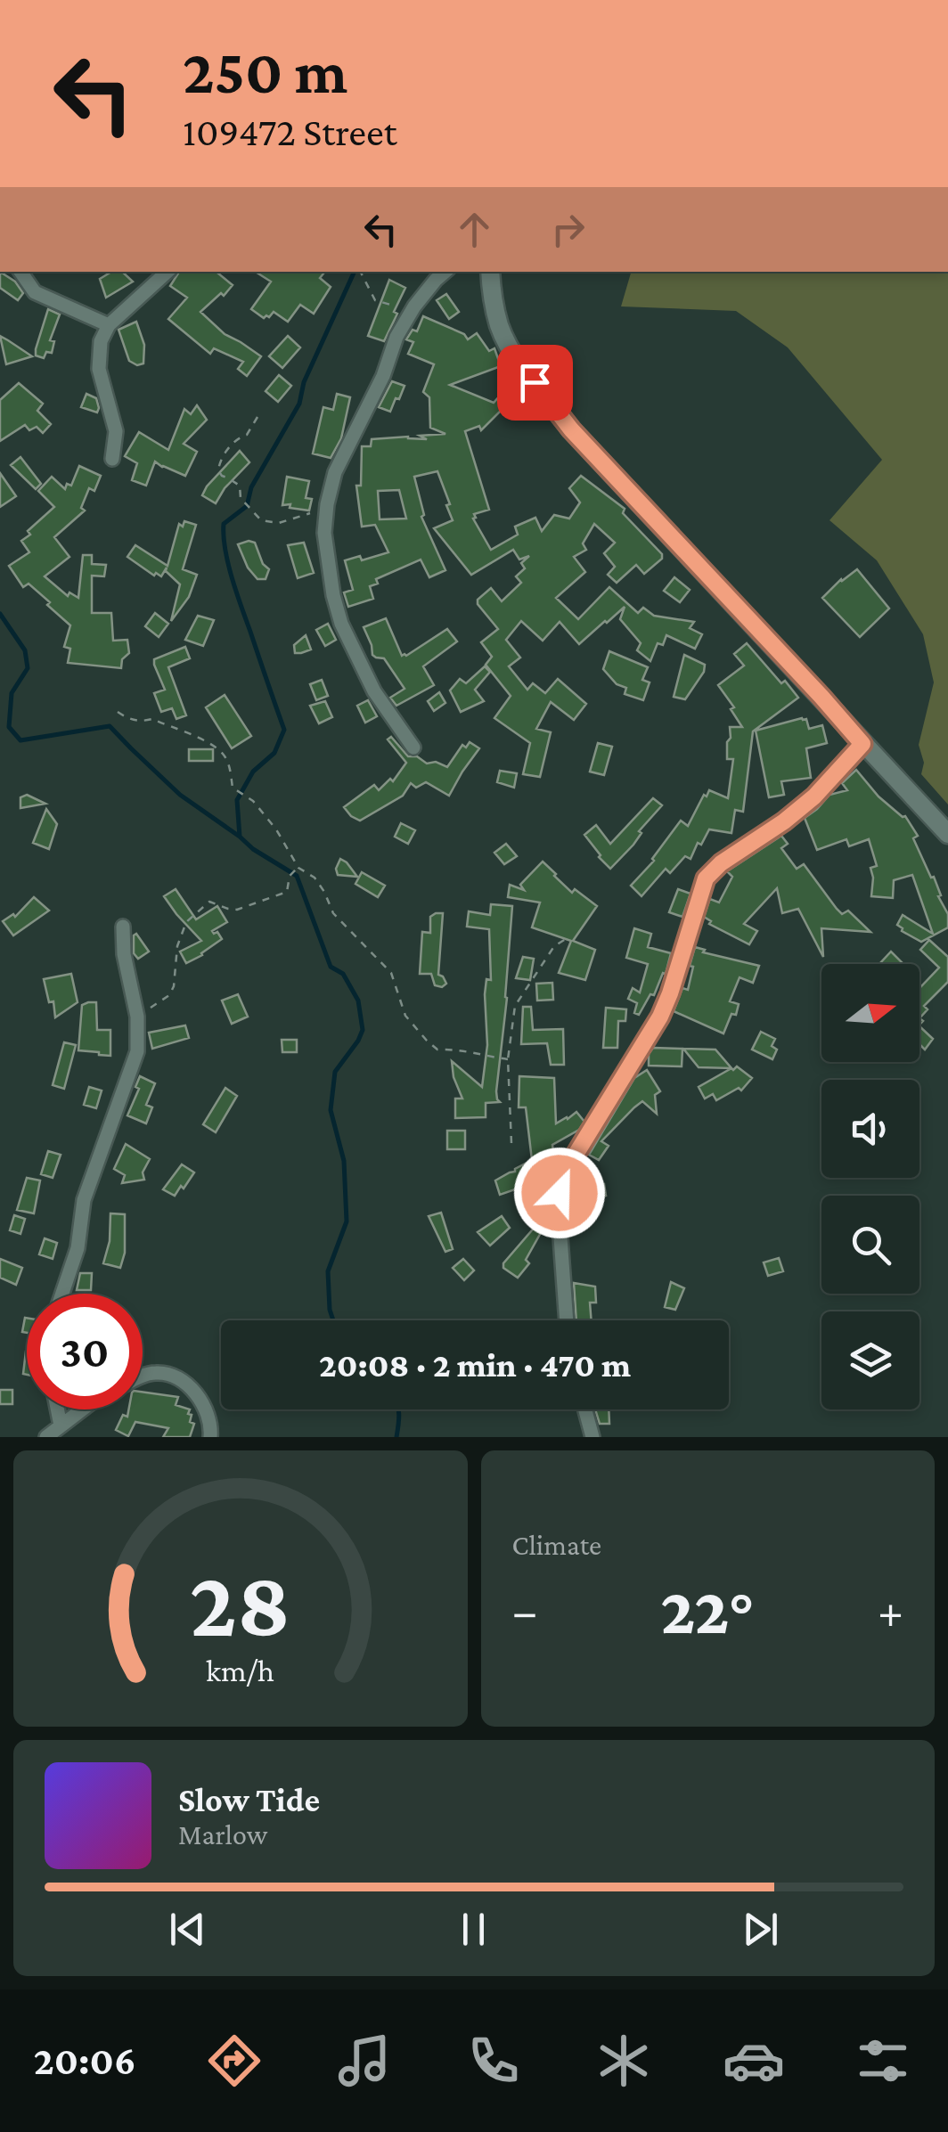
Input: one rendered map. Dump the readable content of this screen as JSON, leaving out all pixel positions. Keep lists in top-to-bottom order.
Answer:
{
  "north": "right",
  "page": {
    "turn": ["250 m", "109472 Street"],
    "limit": "30",
    "trip": "20:08 · 2 min · 470 m",
    "tile": "Climate",
    "heat": ["−", "22°", "+"],
    "song": ["Slow Tide", "Marlow"],
    "tabs": "20:06",
    "gauge": ["28", "km/h"]
  }
}
